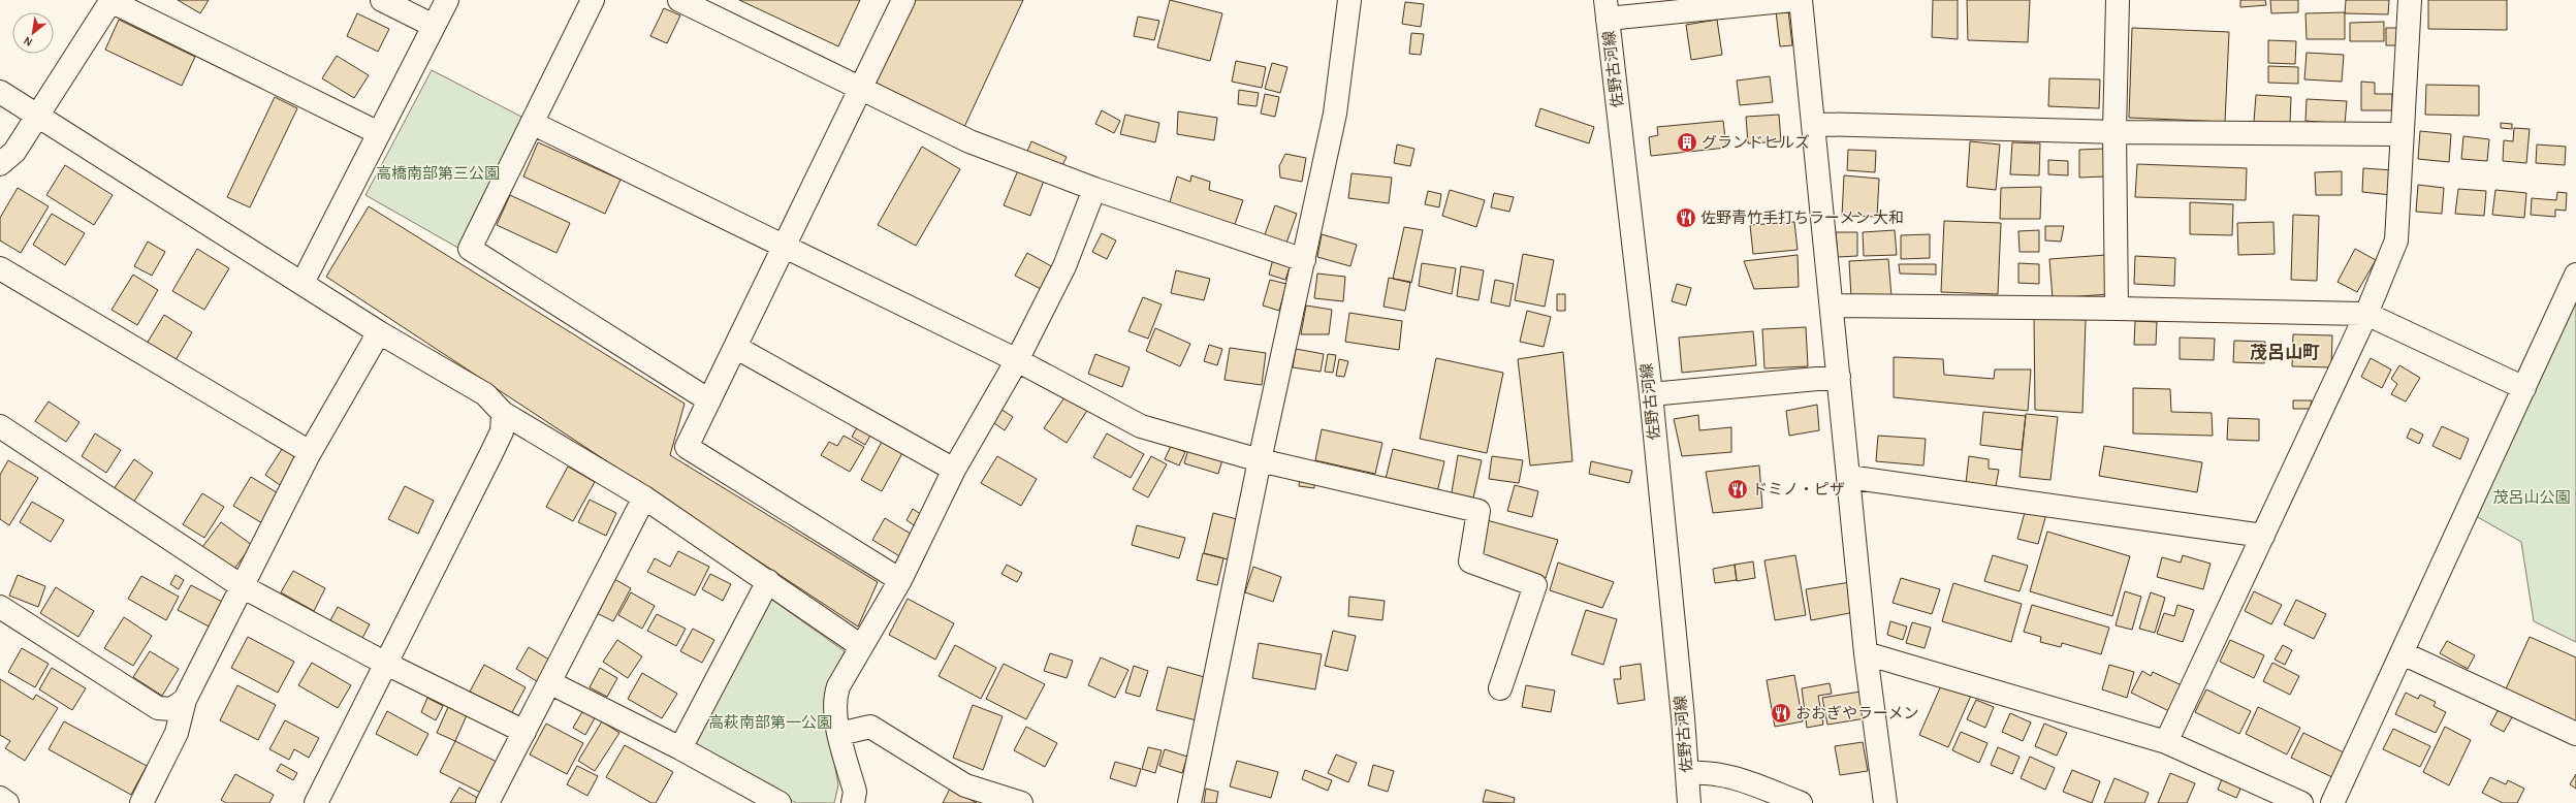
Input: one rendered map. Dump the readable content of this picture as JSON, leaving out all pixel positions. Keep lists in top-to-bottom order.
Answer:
{
  "streets": {
    "street": ["佐野古河線"]
  },
  "districts": ["茂呂山町"],
  "parks": ["高橋南部第三公園", "茂呂山公園", "高萩南部第一公園"],
  "places": {
    "building": ["グランドヒルズ"],
    "restaurant": ["佐野青竹手打ちラーメン 大和", "ドミノ・ピザ", "おおぎやラーメン"]
  },
  "north": "bottom left"
}
